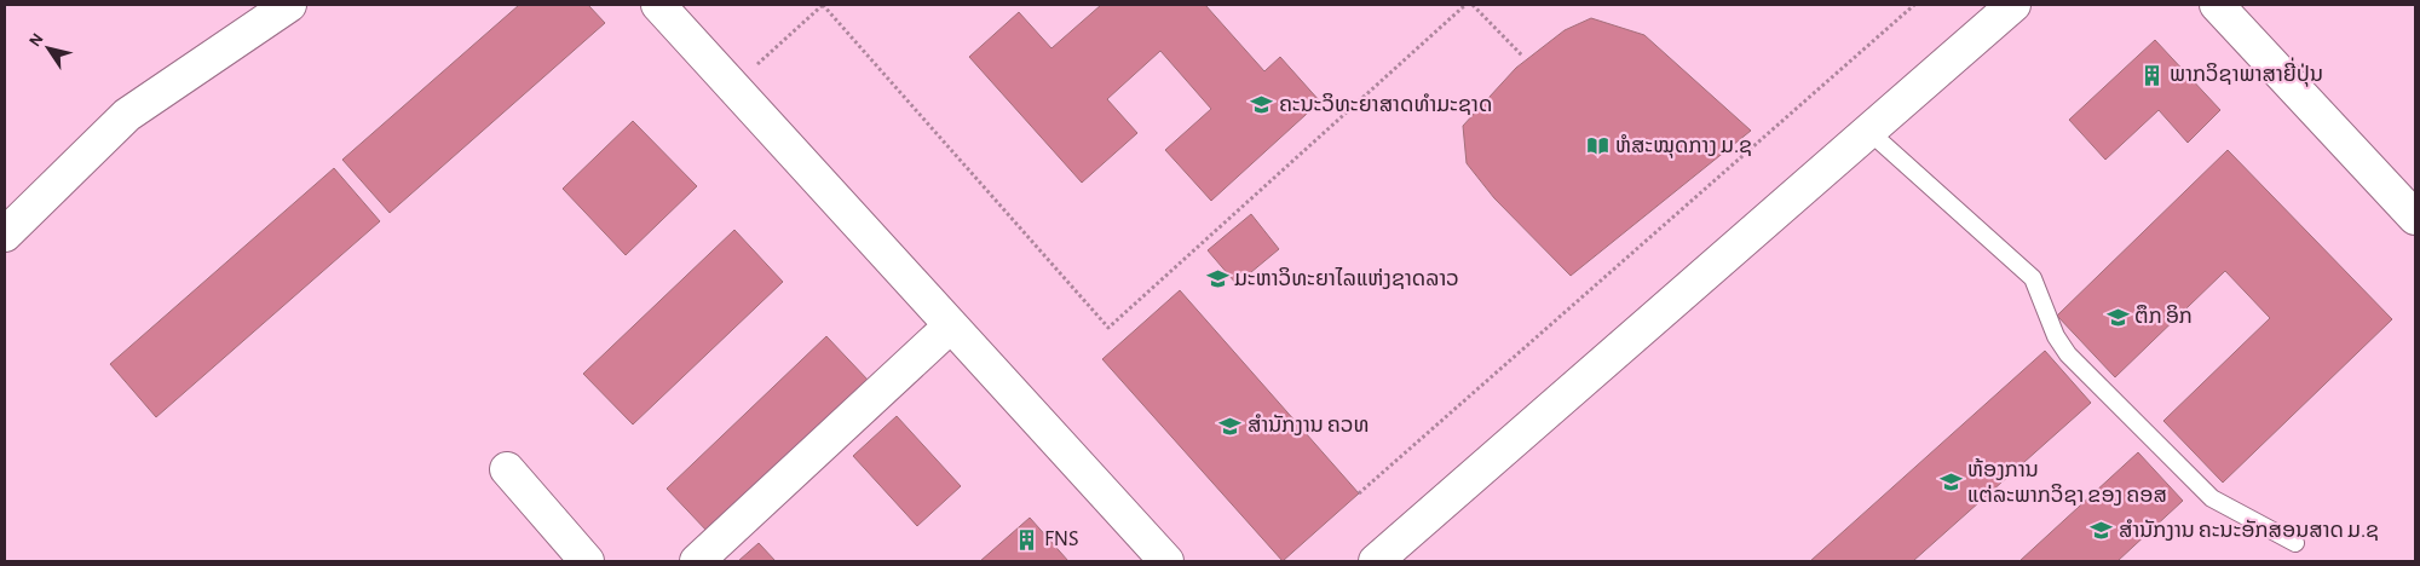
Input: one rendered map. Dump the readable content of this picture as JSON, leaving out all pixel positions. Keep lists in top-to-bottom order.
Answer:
{
  "places": {
    "building": ["ພາກວິຊາພາສາຍີ່ປຸ່ນ", "FNS"],
    "school or university": [
      "ຄະນະວິທະຍາສາດທຳມະຊາດ",
      "ມະຫາວິທະຍາໄລແຫ່ງຊາດລາວ",
      "ຕຶກ ອິກ",
      "ສຳນັກງານ ຄວທ",
      "ຫ້ອງການ ແຕ່ລະພາກວິຊາ ຂອງ ຄອສ",
      "ສໍານັກງານ ຄະນະອັກສອນສາດ ມ.ຊ"
    ],
    "library": ["ຫໍສະໝຸດກາງ ມ.ຊ"]
  },
  "north": "top left"
}
